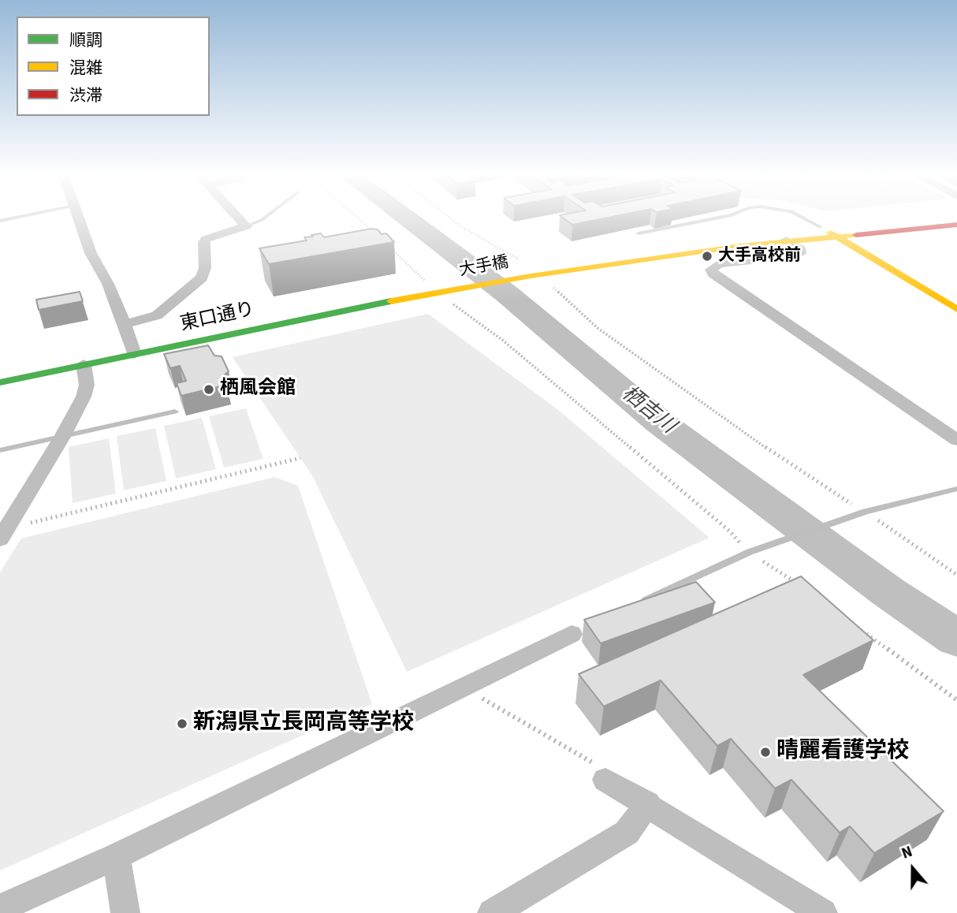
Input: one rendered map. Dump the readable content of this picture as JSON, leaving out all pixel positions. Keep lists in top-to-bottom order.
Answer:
{
  "streets": {
    "street": ["大手橋", "東口通り"]
  },
  "crossings": [
    ["大手橋", "東口通り"]
  ],
  "water": ["栖吉川"],
  "places": [
    "大手高校前",
    "栖風会館",
    "新潟県立長岡高等学校",
    "晴麗看護学校"
  ],
  "legend": ["順調", "混雑", "渋滞"],
  "north": "top"
}
